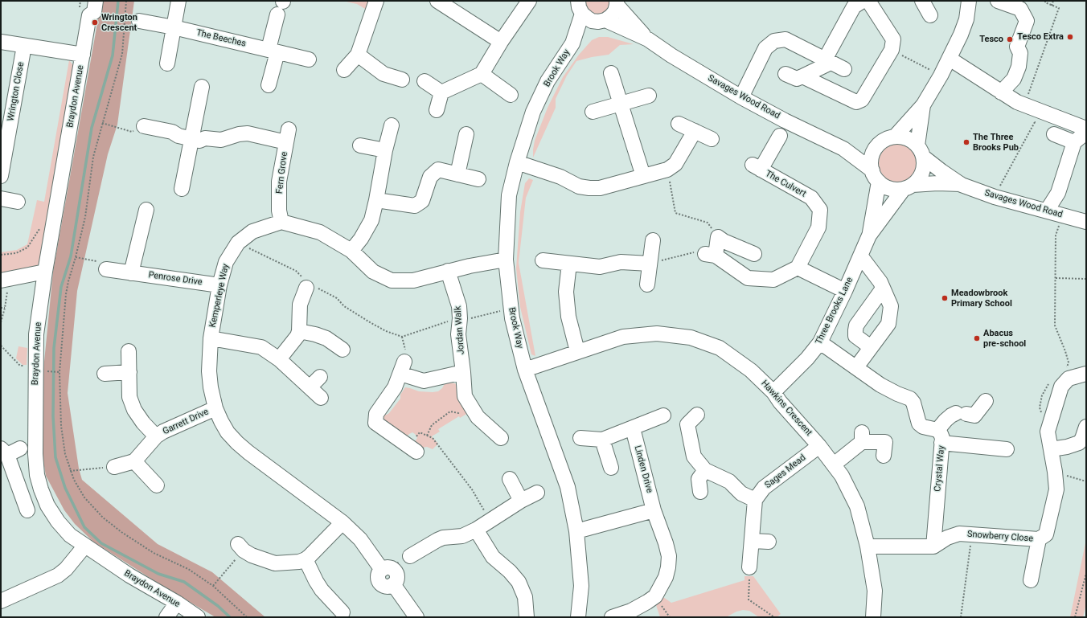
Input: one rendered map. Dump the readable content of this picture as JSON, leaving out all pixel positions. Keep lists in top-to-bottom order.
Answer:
{
  "streets": {
    "street": [
      "The Beeches",
      "Brook Way",
      "Wrington Close",
      "Braydon Avenue",
      "Savages Wood Road",
      "Fern Grove",
      "The Culvert",
      "Penrose Drive",
      "Kemperleye Way",
      "Three Brooks Lane",
      "Jordan Walk",
      "Hawkins Crescent",
      "Garrett Drive",
      "Crystal Way",
      "Linden Drive",
      "Sages Mead",
      "Snowberry Close"
    ]
  },
  "crossings": [
    ["Brook Way", "Savages Wood Road"],
    ["Brook Way", "Hawkins Crescent"],
    ["Savages Wood Road", "Three Brooks Lane"],
    ["Fern Grove", "Kemperleye Way"],
    ["Penrose Drive", "Kemperleye Way"],
    ["Kemperleye Way", "Garrett Drive"],
    ["Three Brooks Lane", "Hawkins Crescent"],
    ["Hawkins Crescent", "Sages Mead"],
    ["Crystal Way", "Snowberry Close"]
  ],
  "places": [
    "Wrington Crescent",
    "Tesco Extra",
    "Tesco",
    "The Three Brooks Pub",
    "Meadowbrook Primary School",
    "Abacus pre-school"
  ]
}
